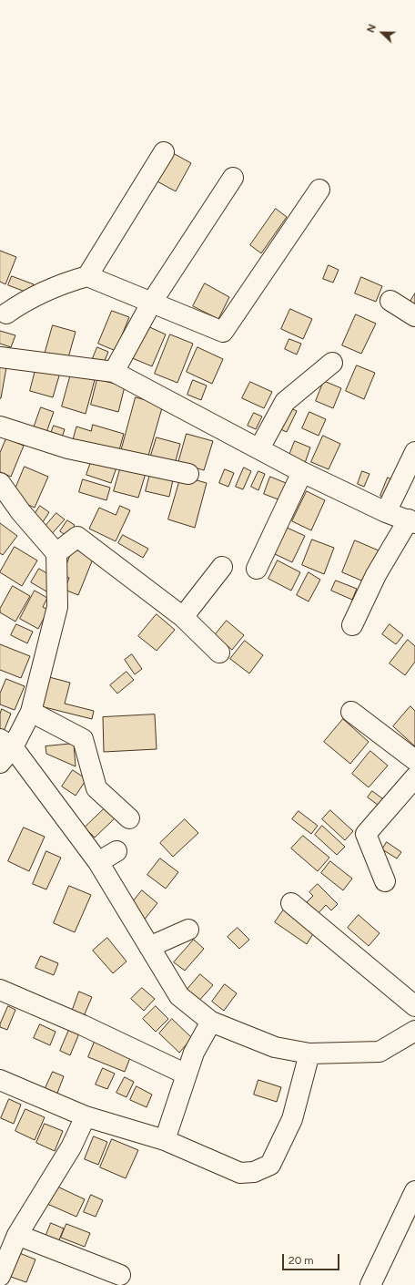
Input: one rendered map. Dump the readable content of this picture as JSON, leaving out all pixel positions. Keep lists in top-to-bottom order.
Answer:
{
  "scale_bar": "20 m",
  "north": "left"
}
